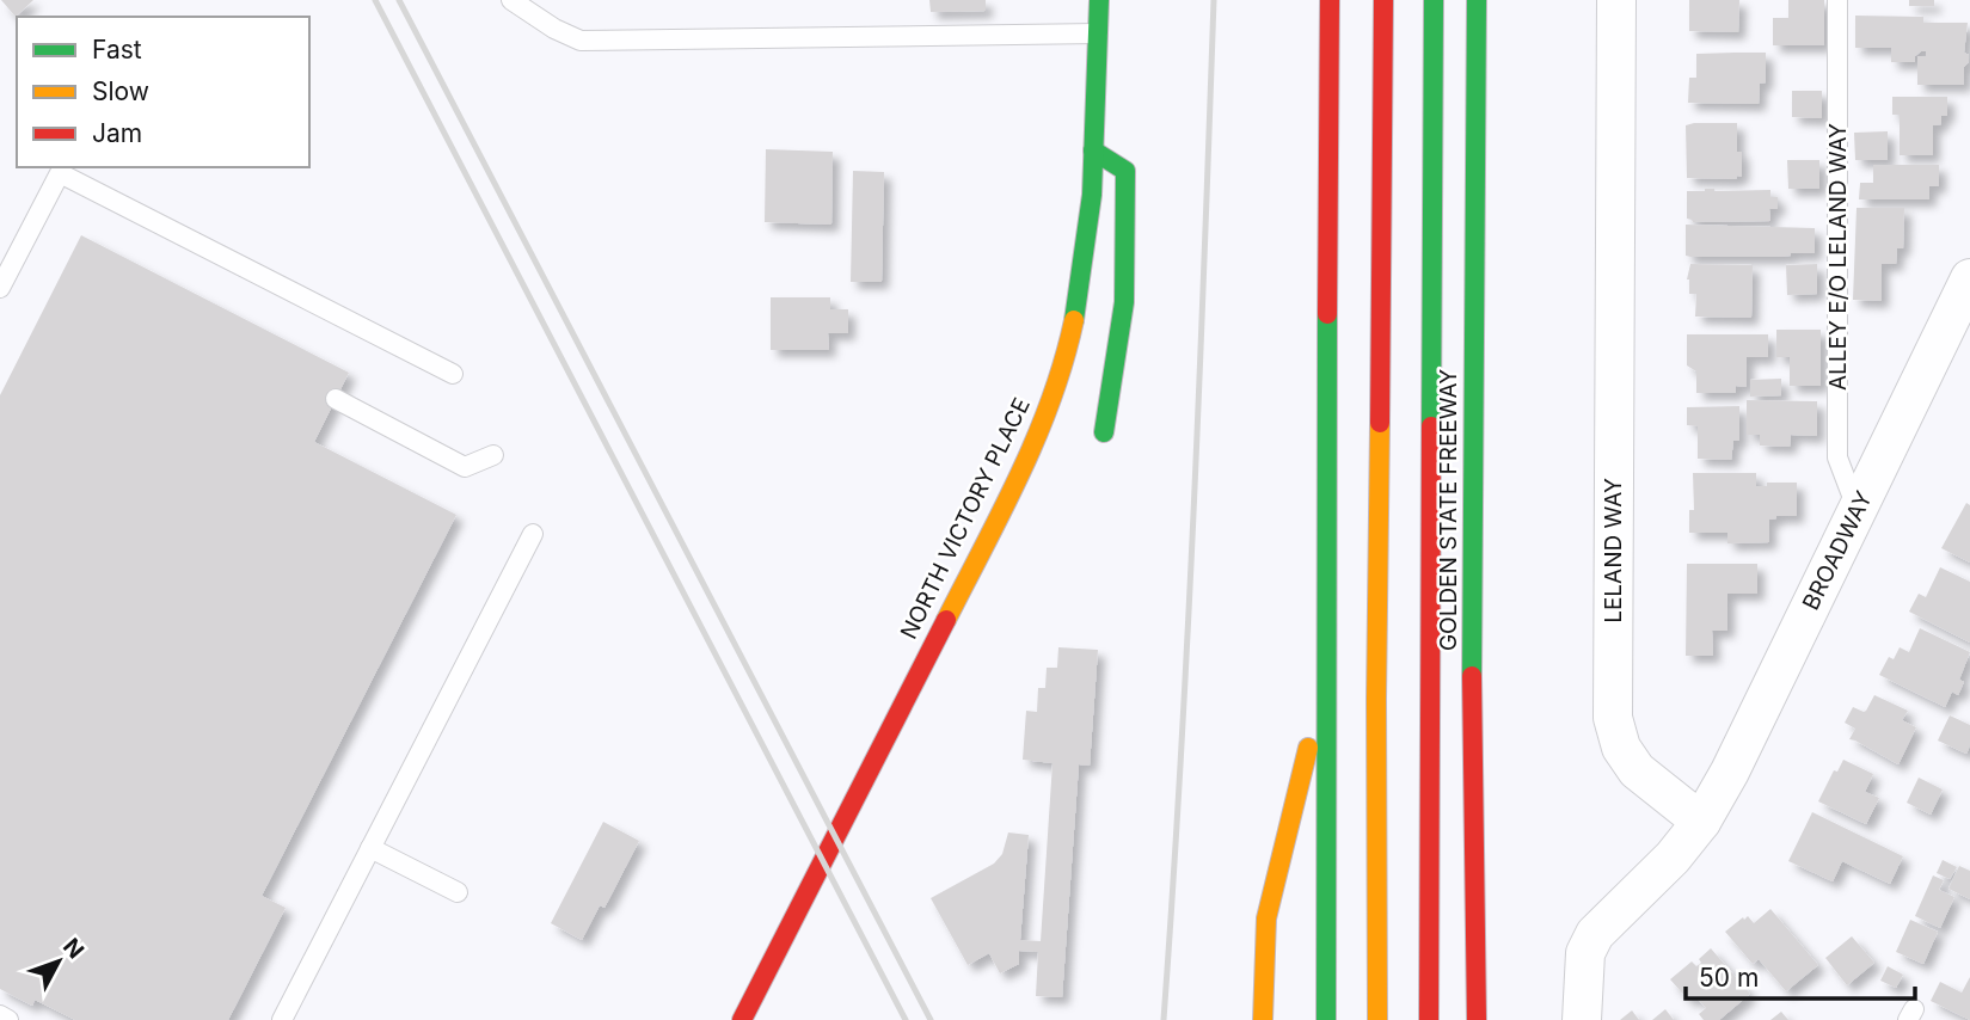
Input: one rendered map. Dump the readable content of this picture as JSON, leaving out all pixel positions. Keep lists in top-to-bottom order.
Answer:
{
  "streets": {
    "main road": ["GOLDEN STATE FREEWAY", "NORTH VICTORY PLACE"],
    "street": ["LELAND WAY", "BROADWAY"],
    "lane": ["ALLEY E/O LELAND WAY"]
  },
  "crossings": [
    ["ALLEY E/O LELAND WAY", "BROADWAY"],
    ["LELAND WAY", "BROADWAY"]
  ],
  "legend": ["Fast", "Slow", "Jam"],
  "scale_bar": "50 m",
  "north": "top right"
}
